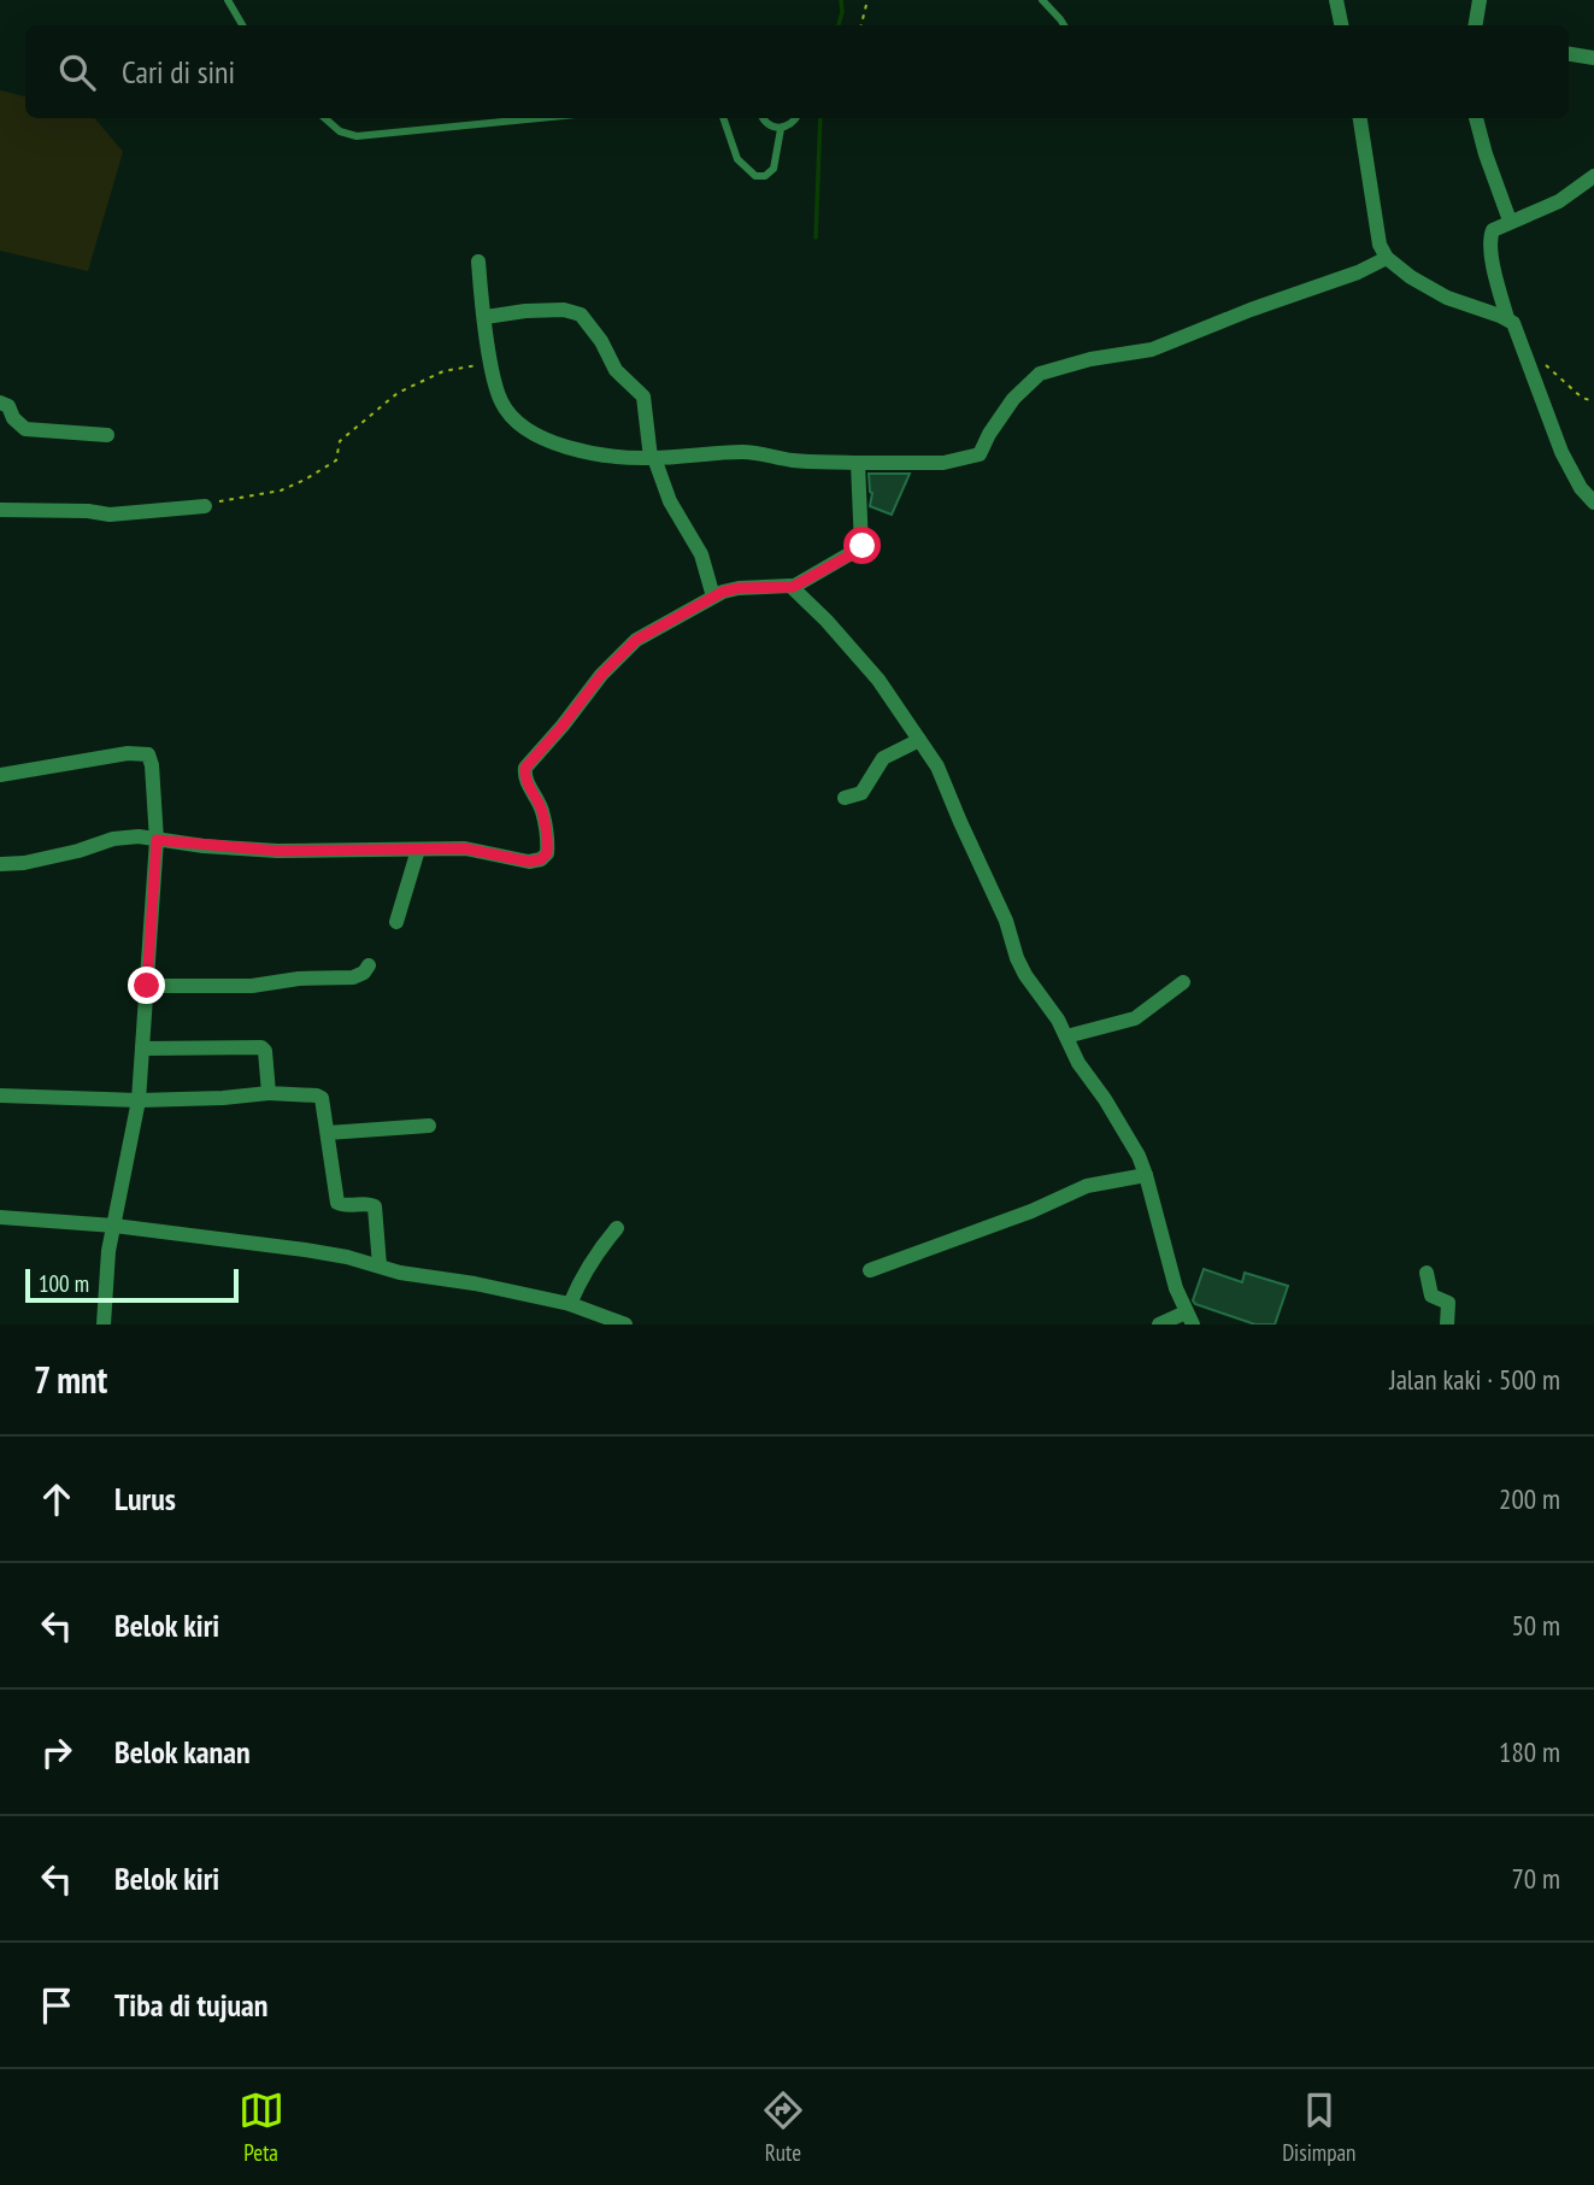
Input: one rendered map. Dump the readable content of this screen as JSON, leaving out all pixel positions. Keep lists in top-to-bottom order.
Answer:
{
  "scale_bar": "100 m",
  "page": {
    "search": "Cari di sini",
    "scale": "100 m",
    "heading": ["7 mnt", "Jalan kaki · 500 m"],
    "list": [
      ["Lurus", "200 m"],
      ["Belok kiri", "50 m"],
      ["Belok kanan", "180 m"],
      ["Belok kiri", "70 m"],
      "Tiba di tujuan"
    ],
    "nav": ["Peta", "Rute", "Disimpan"]
  }
}
